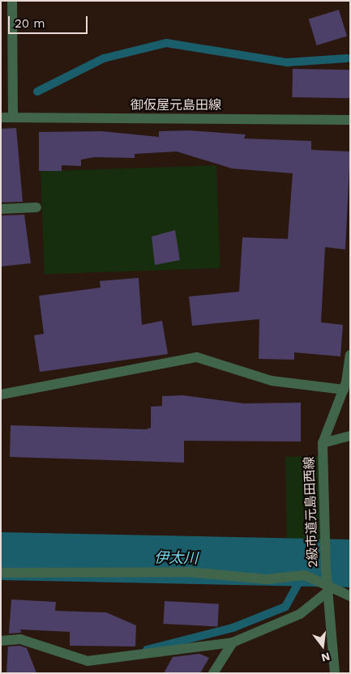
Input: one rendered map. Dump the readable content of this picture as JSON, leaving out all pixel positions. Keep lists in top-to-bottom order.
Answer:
{
  "streets": {
    "street": ["御仮屋元島田線", "2級市道元島田西線"]
  },
  "water": ["伊太川"],
  "scale_bar": "20 m",
  "north": "bottom"
}
